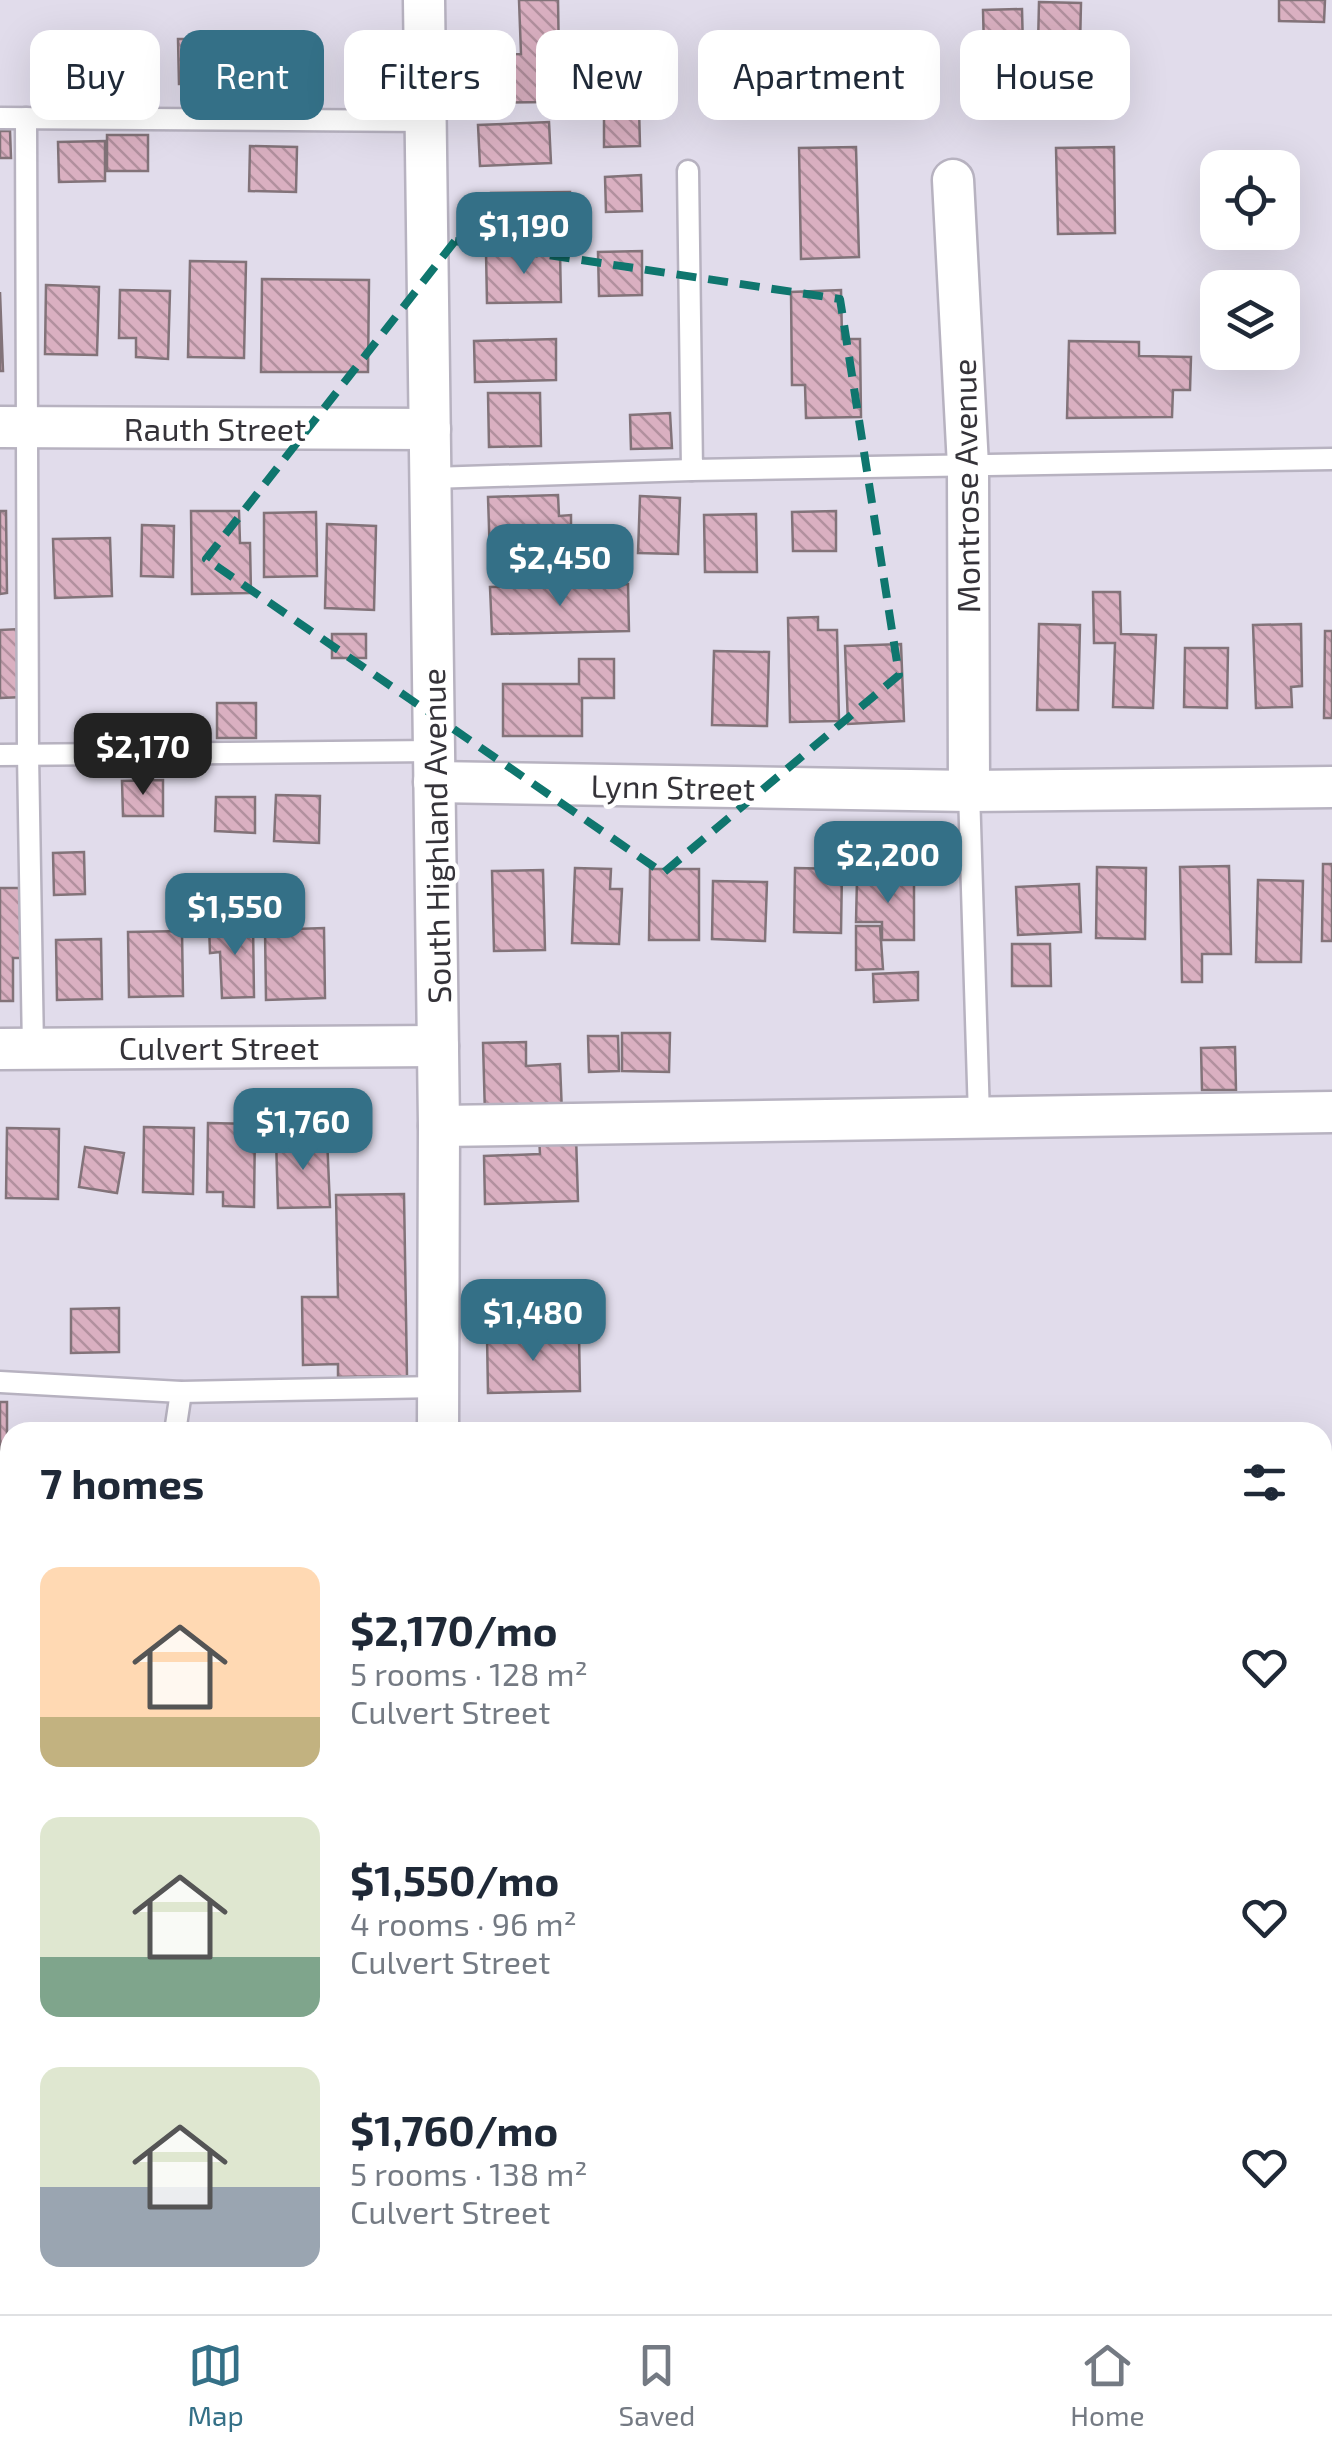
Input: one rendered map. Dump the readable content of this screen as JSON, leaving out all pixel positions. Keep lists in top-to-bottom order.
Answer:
{
  "streets": {
    "street": [
      "Rauth Street",
      "Montrose Avenue",
      "Lynn Street",
      "South Highland Avenue",
      "Culvert Street"
    ]
  },
  "crossings": [
    ["Rauth Street", "South Highland Avenue"],
    ["Montrose Avenue", "Lynn Street"],
    ["Lynn Street", "South Highland Avenue"],
    ["South Highland Avenue", "Culvert Street"]
  ],
  "page": {
    "chip": [
      "Buy",
      "Rent",
      "Filters",
      "New",
      "Apartment",
      "House"
    ],
    "price": [
      "$1,190",
      "$2,450",
      "$2,170",
      "$2,200",
      "$1,550",
      "$1,760",
      "$1,480"
    ],
    "heading": "7 homes",
    "list": [
      {
        "name": "$2,170/mo",
        "note": "5 rooms · 128 m² · Culvert Street"
      },
      {
        "name": "$1,550/mo",
        "note": "4 rooms · 96 m² · Culvert Street"
      },
      {
        "name": "$1,760/mo",
        "note": "5 rooms · 138 m² · Culvert Street"
      }
    ],
    "tabs": ["Map", "Saved", "Home"]
  }
}
